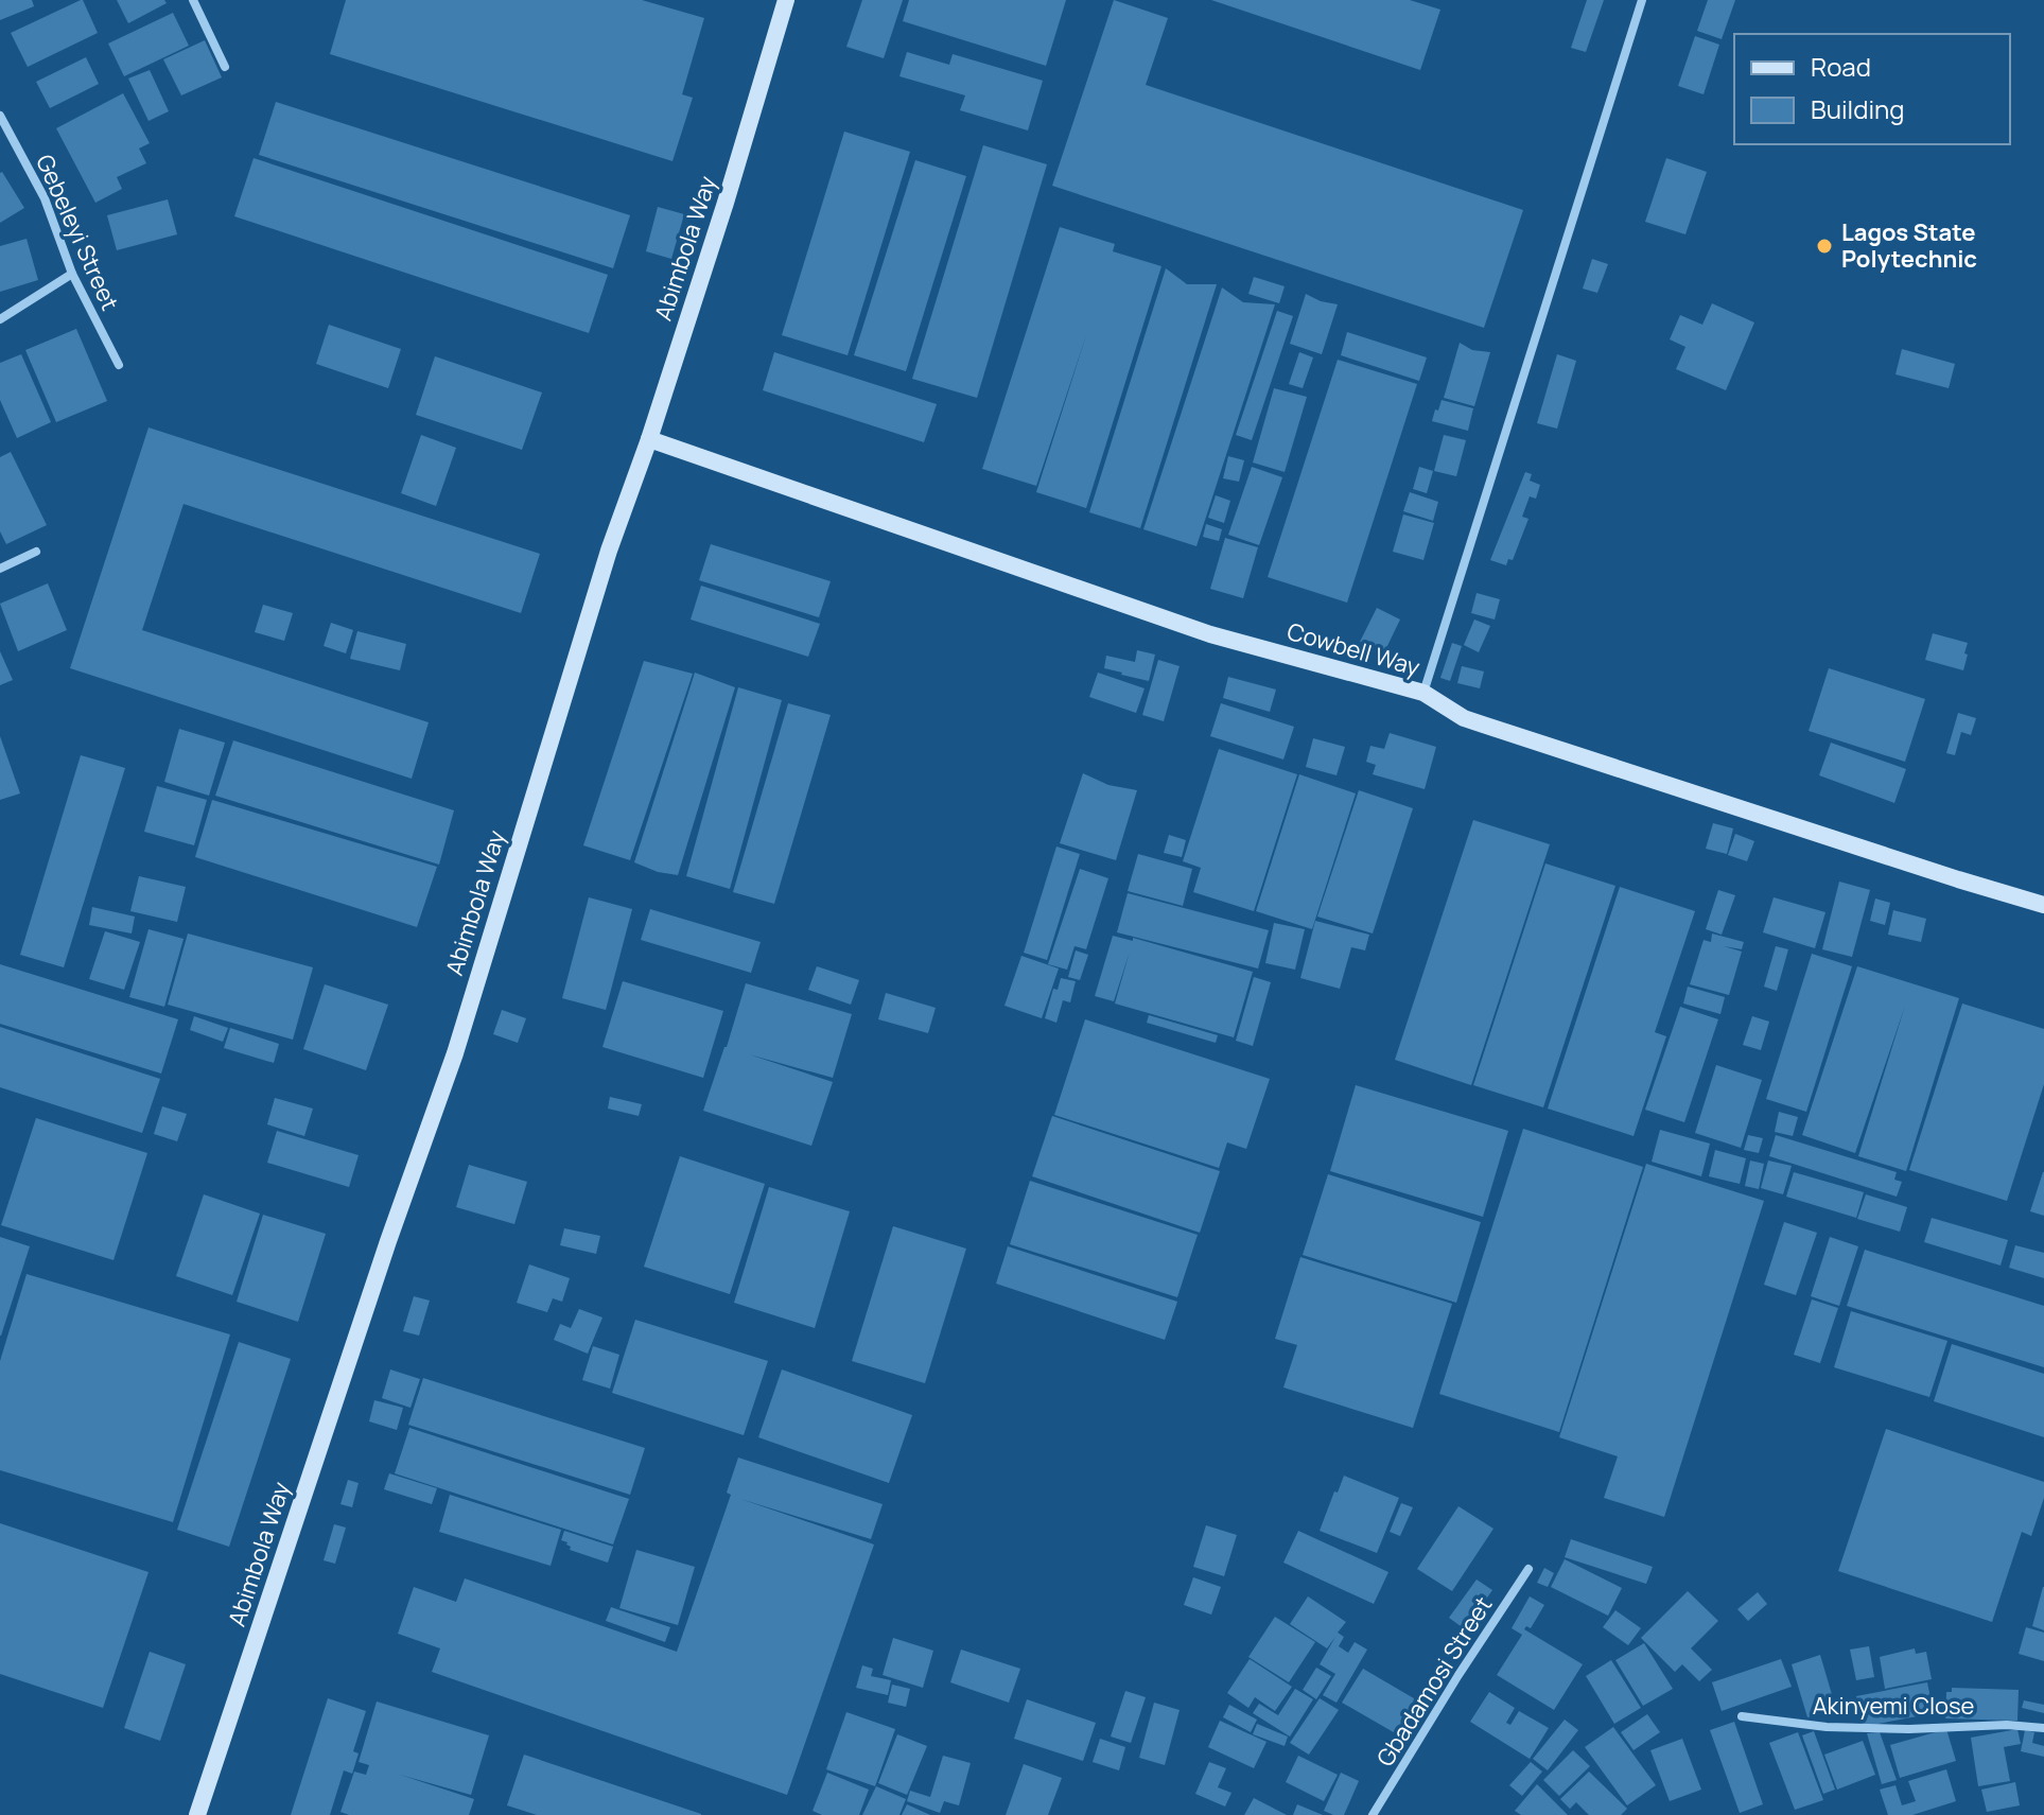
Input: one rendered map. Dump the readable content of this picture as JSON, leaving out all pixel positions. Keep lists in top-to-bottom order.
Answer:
{
  "streets": {
    "street": [
      "Gebeleyi Street",
      "Abimbola Way",
      "Cowbell Way",
      "Gbadamosi Street",
      "Akinyemi Close"
    ]
  },
  "crossings": [
    ["Abimbola Way", "Cowbell Way"]
  ],
  "places": ["Lagos State Polytechnic"],
  "legend": ["Road", "Building"]
}
